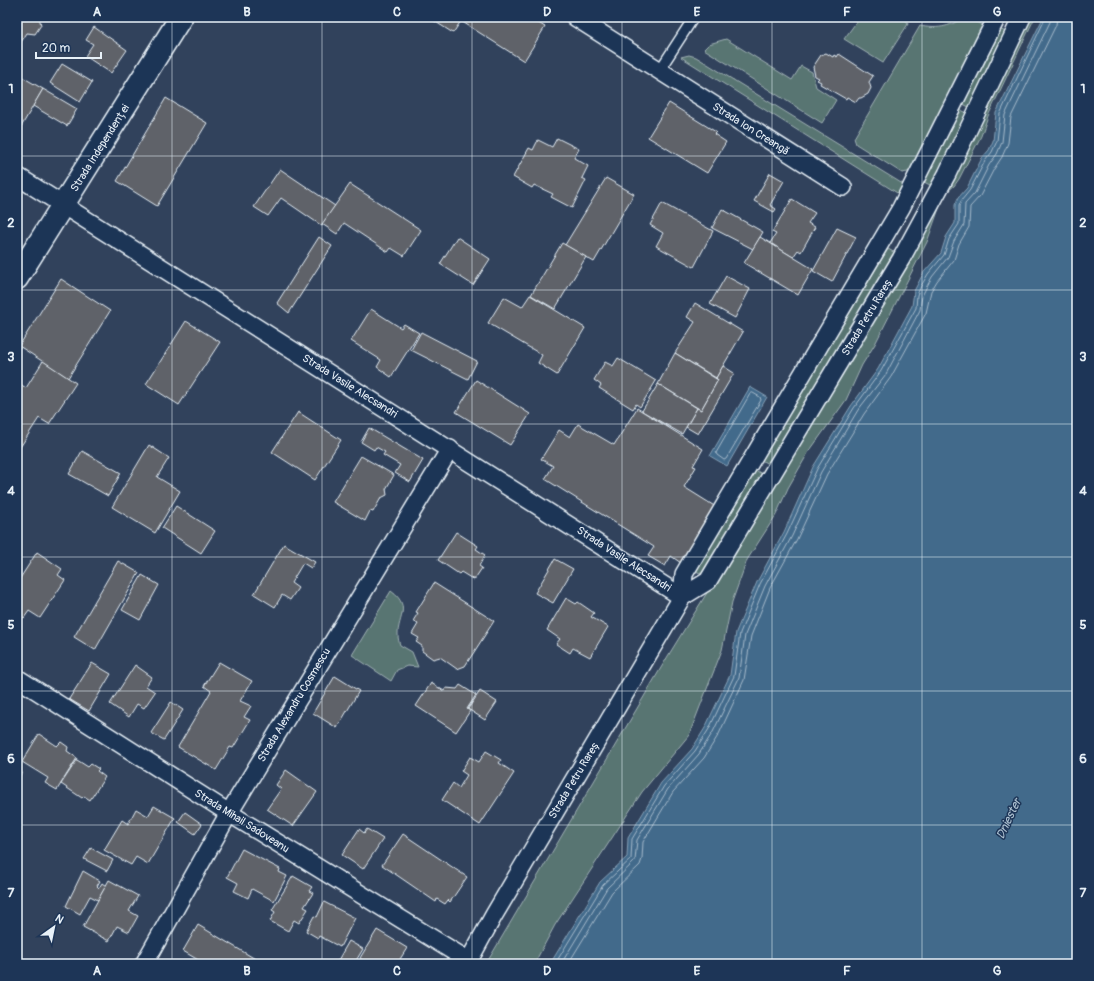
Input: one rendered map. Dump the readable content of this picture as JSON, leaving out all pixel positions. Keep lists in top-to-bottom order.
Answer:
{
  "streets": {
    "main road": ["Strada Independenței"],
    "street": [
      "Strada Ion Creangă",
      "Strada Petru Rareș",
      "Strada Vasile Alecsandri",
      "Strada Alexandru Cosmescu",
      "Strada Mihail Sadoveanu"
    ]
  },
  "crossings": [
    ["Strada Independenței", "Strada Vasile Alecsandri"],
    ["Strada Petru Rareș", "Strada Vasile Alecsandri"],
    ["Strada Petru Rareș", "Strada Mihail Sadoveanu"],
    ["Strada Vasile Alecsandri", "Strada Alexandru Cosmescu"],
    ["Strada Alexandru Cosmescu", "Strada Mihail Sadoveanu"]
  ],
  "water": ["Dniester"],
  "scale_bar": "20 m",
  "north": "top right",
  "grid": {
    "columns": [
      "A",
      "B",
      "C",
      "D",
      "E",
      "F",
      "G"
    ],
    "rows": [
      "1",
      "2",
      "3",
      "4",
      "5",
      "6",
      "7"
    ]
  }
}
